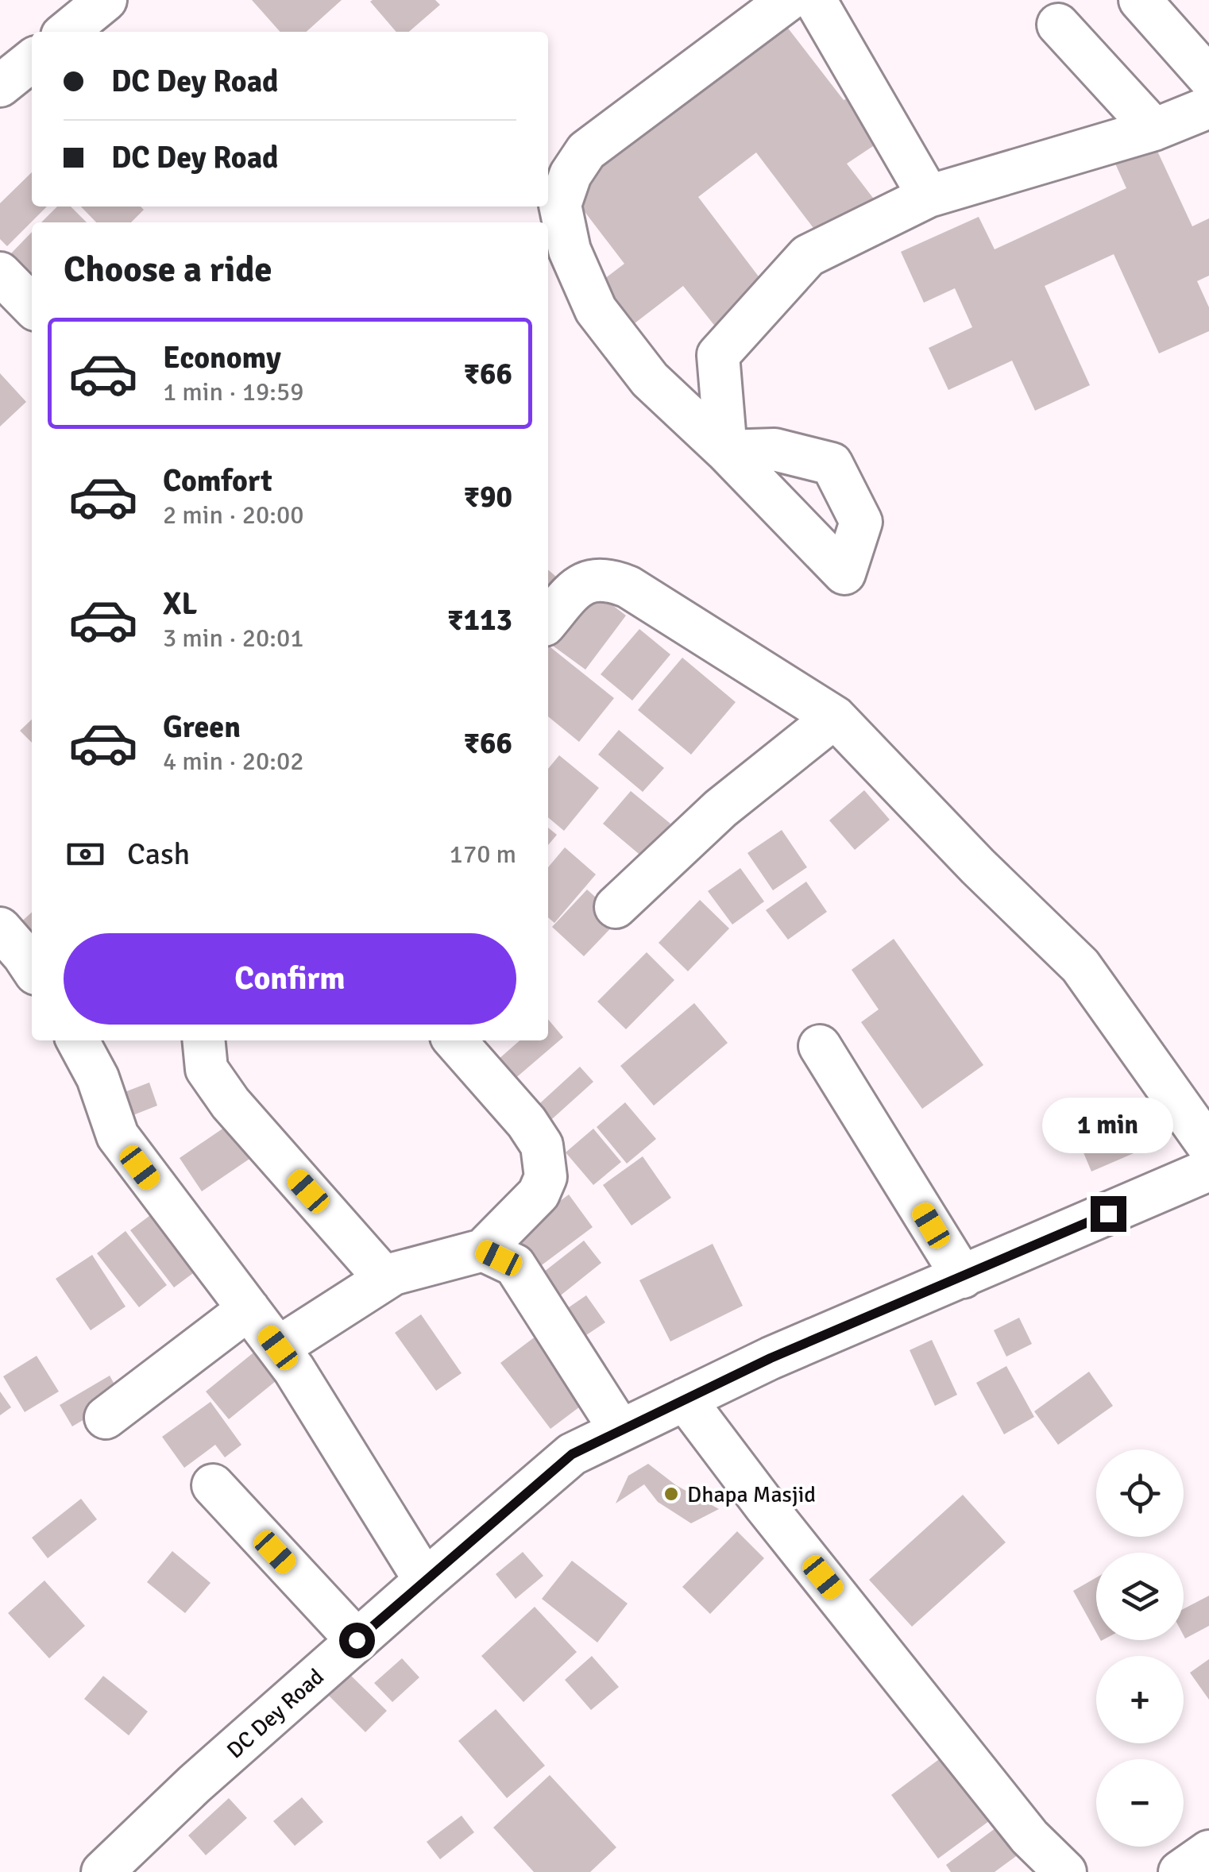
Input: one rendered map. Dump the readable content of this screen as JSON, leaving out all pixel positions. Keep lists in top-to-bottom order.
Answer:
{
  "streets": {
    "street": ["DC Dey Road"]
  },
  "places": ["Dhapa Masjid"],
  "page": {
    "banner": ["DC Dey Road", "DC Dey Road"],
    "heading": "Choose a ride",
    "list": [
      {
        "name": "Economy",
        "note": "1 min · 19:59",
        "value": "₹66"
      },
      {
        "name": "Comfort",
        "note": "2 min · 20:00",
        "value": "₹90"
      },
      {
        "name": "XL",
        "note": "3 min · 20:01",
        "value": "₹113"
      },
      {
        "name": "Green",
        "note": "4 min · 20:02",
        "value": "₹66"
      }
    ],
    "pay": ["Cash", "170 m"],
    "buttons": "Confirm",
    "bubble": "1 min",
    "map_buttons": ["+", "−"]
  }
}
